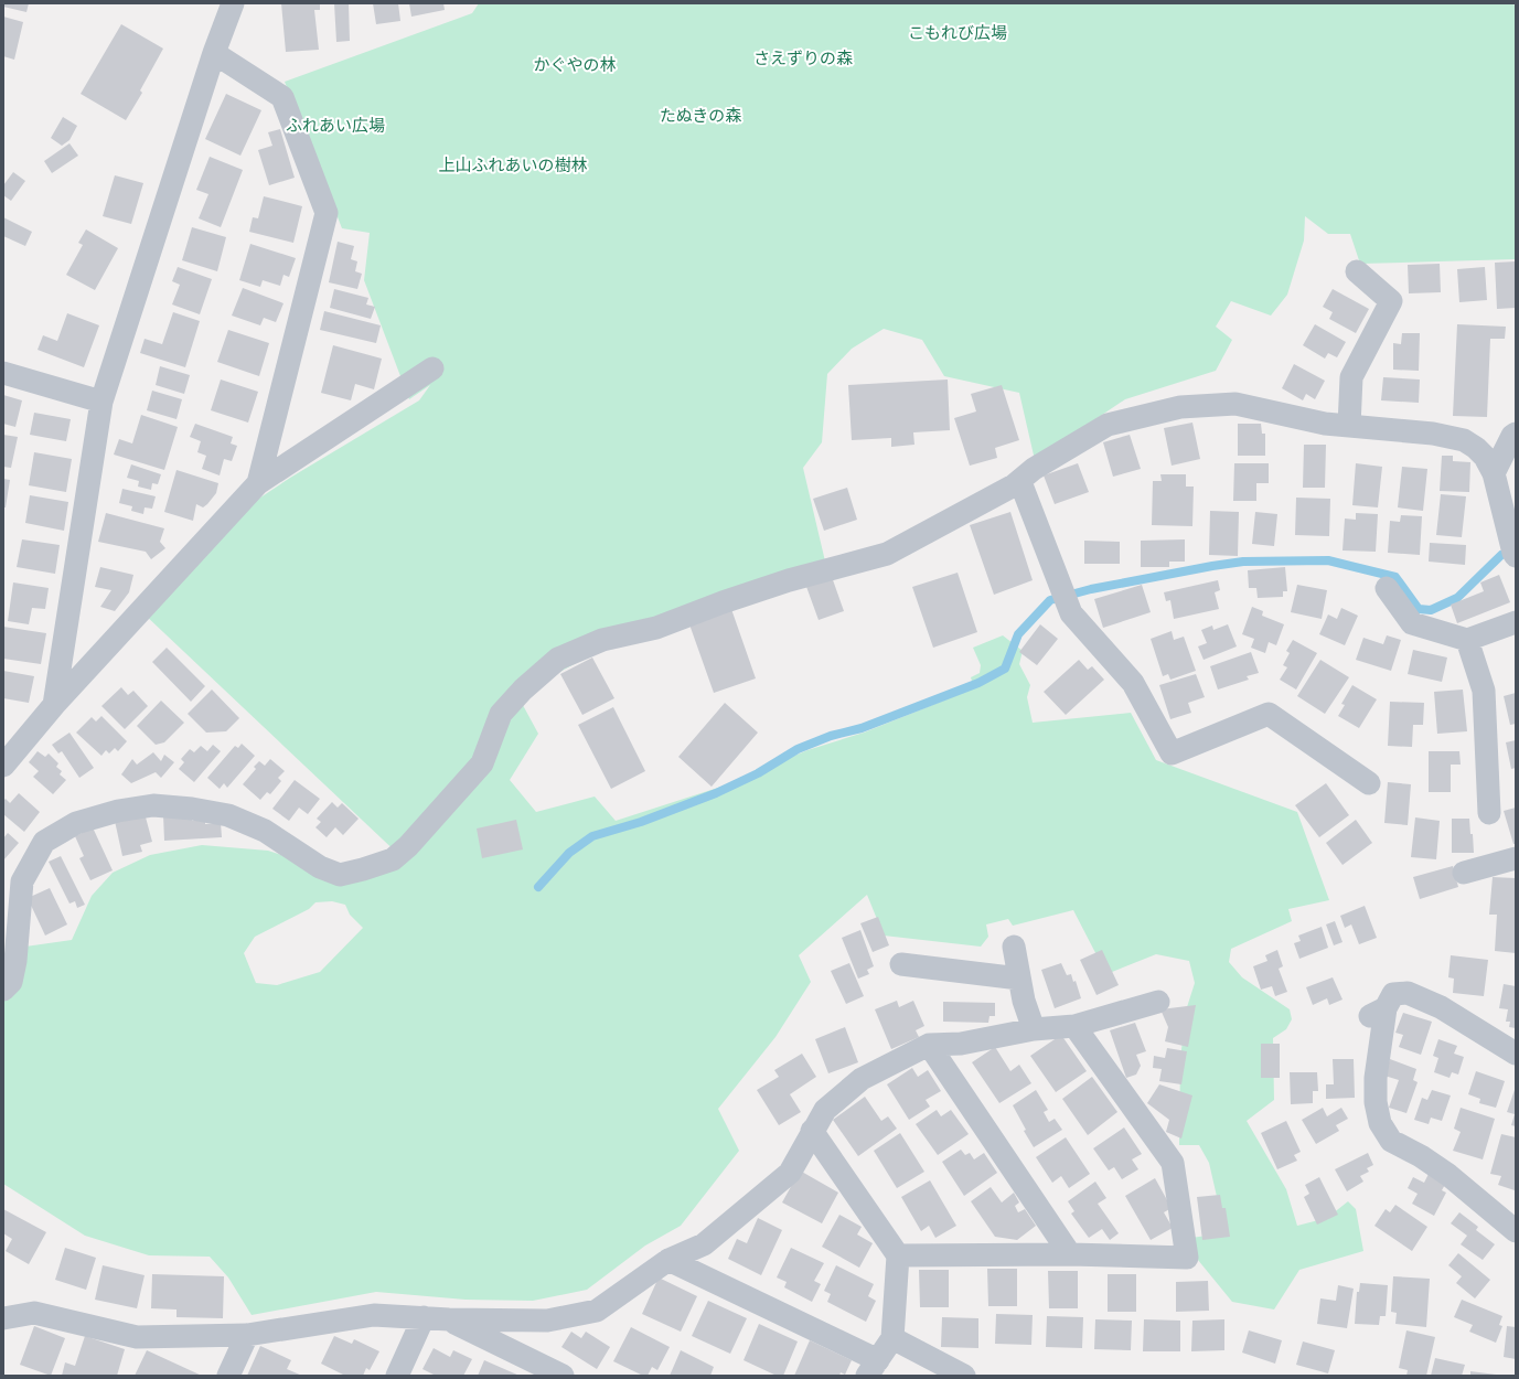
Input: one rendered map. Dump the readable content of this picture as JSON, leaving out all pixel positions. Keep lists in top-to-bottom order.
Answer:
{
  "parks": [
    "こもれび広場",
    "さえずりの森",
    "かぐやの林",
    "たぬきの森",
    "ふれあい広場",
    "上山ふれあいの樹林"
  ]
}
